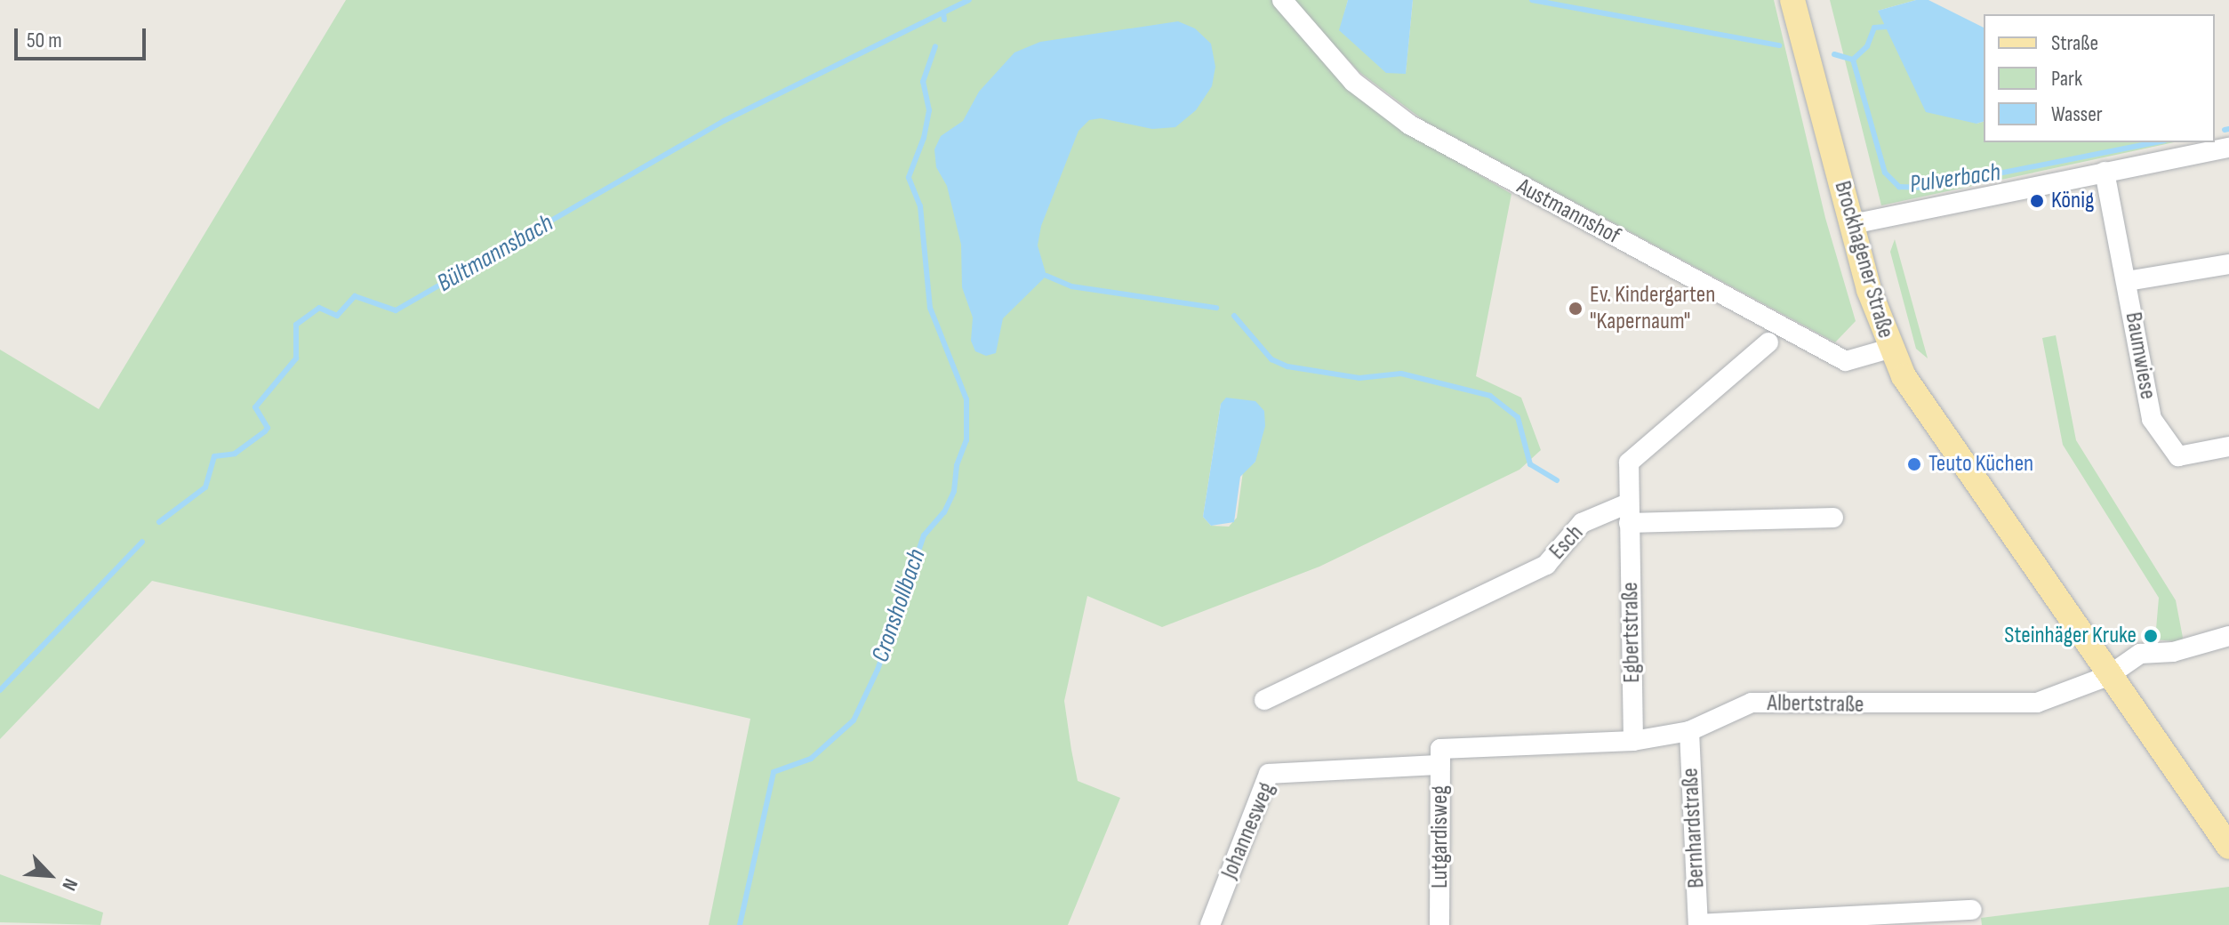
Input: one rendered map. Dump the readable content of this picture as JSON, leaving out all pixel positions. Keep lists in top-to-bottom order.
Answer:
{
  "streets": {
    "main road": ["Brockhagener Straße"],
    "street": [
      "Austmannshof",
      "Baumwiese",
      "Esch",
      "Egbertstraße",
      "Albertstraße",
      "Bernhardstraße",
      "Johannesweg",
      "Lutgardisweg"
    ]
  },
  "crossings": [
    ["Austmannshof", "Brockhagener Straße"],
    ["Brockhagener Straße", "Albertstraße"],
    ["Esch", "Egbertstraße"],
    ["Egbertstraße", "Albertstraße"],
    ["Albertstraße", "Bernhardstraße"],
    ["Albertstraße", "Johannesweg"],
    ["Albertstraße", "Lutgardisweg"],
    ["Johannesweg", "Lutgardisweg"]
  ],
  "water": ["Pulverbach", "Bültmannsbach", "Cronshollbach"],
  "places": [
    "König",
    "Ev. Kindergarten \"Kapernaum\"",
    "Teuto Küchen",
    "Steinhäger Kruke"
  ],
  "legend": ["Straße", "Park", "Wasser"],
  "scale_bar": "50 m",
  "north": "bottom right"
}
